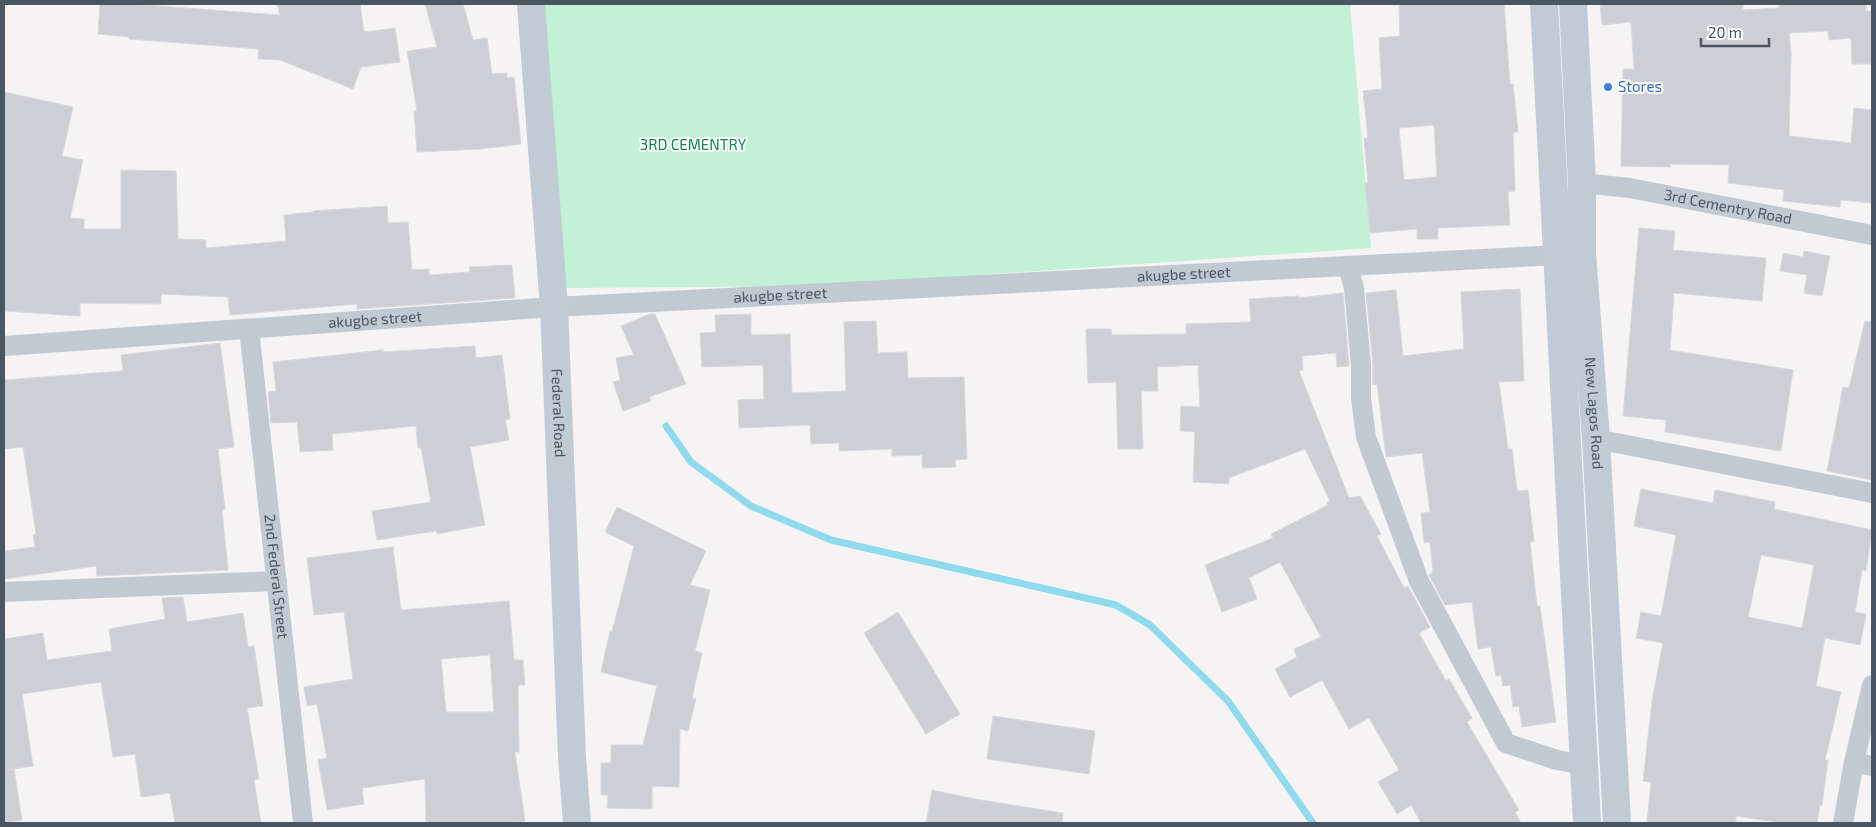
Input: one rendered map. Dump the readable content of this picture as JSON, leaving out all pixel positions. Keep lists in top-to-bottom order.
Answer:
{
  "streets": {
    "main road": ["Federal Road", "New Lagos Road"],
    "street": ["3rd Cementry Road", "akugbe street", "2nd Federal Street"]
  },
  "crossings": [
    ["3rd Cementry Road", "New Lagos Road"],
    ["akugbe street", "Federal Road"],
    ["akugbe street", "New Lagos Road"],
    ["akugbe street", "2nd Federal Street"]
  ],
  "parks": ["3RD CEMENTRY"],
  "places": ["Stores"],
  "scale_bar": "20 m"
}
